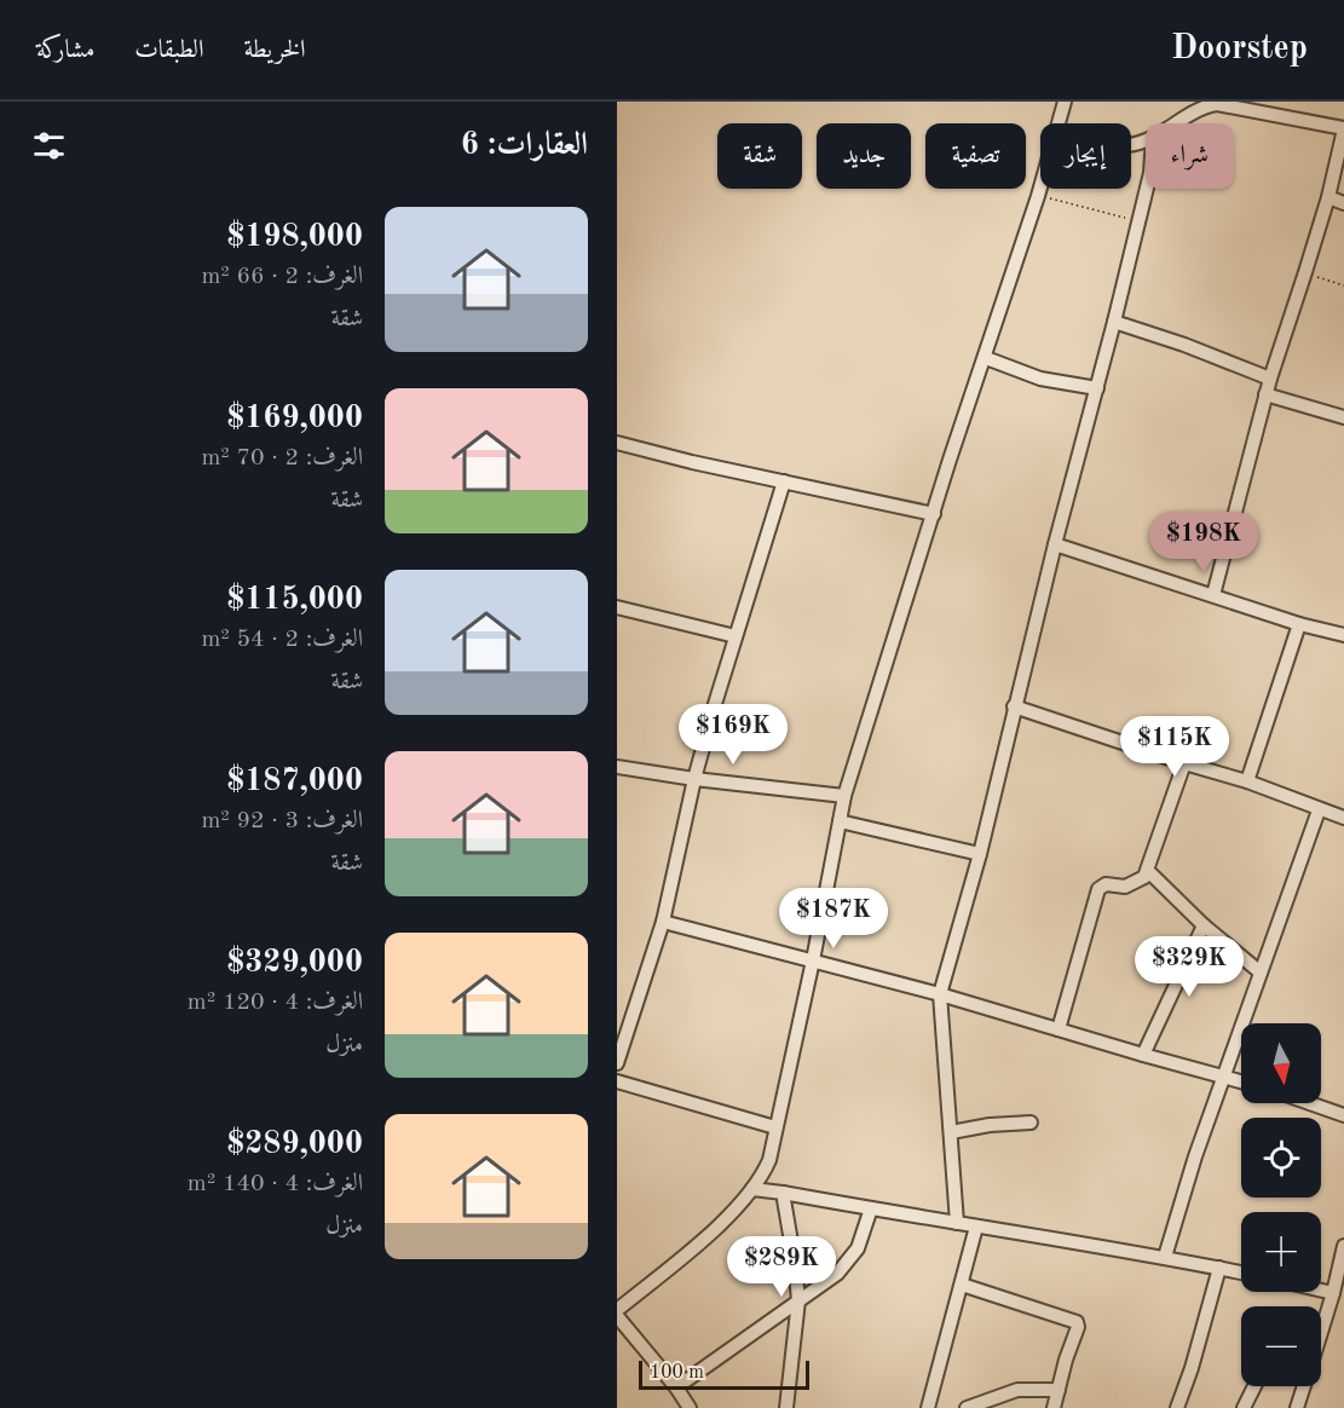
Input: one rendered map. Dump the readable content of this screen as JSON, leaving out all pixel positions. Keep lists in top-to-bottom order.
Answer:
{
  "scale_bar": "100 m",
  "north": "bottom",
  "page": {
    "header": "Doorstep",
    "nav": ["الخريطة", "الطبقات", "مشاركة"],
    "heading": "العقارات: 6",
    "chip": [
      "شراء",
      "إيجار",
      "تصفية",
      "جديد",
      "شقة"
    ],
    "list": [
      {
        "name": "$198,000",
        "note": "الغرف: 2 · 66 m² · شقة"
      },
      {
        "name": "$169,000",
        "note": "الغرف: 2 · 70 m² · شقة"
      },
      {
        "name": "$115,000",
        "note": "الغرف: 2 · 54 m² · شقة"
      },
      {
        "name": "$187,000",
        "note": "الغرف: 3 · 92 m² · شقة"
      },
      {
        "name": "$329,000",
        "note": "الغرف: 4 · 120 m² · منزل"
      },
      {
        "name": "$289,000",
        "note": "الغرف: 4 · 140 m² · منزل"
      }
    ],
    "price": [
      "$198K",
      "$169K",
      "$115K",
      "$187K",
      "$329K",
      "$289K"
    ],
    "map_buttons": ["+", "−"],
    "scale": "100 m"
  }
}
